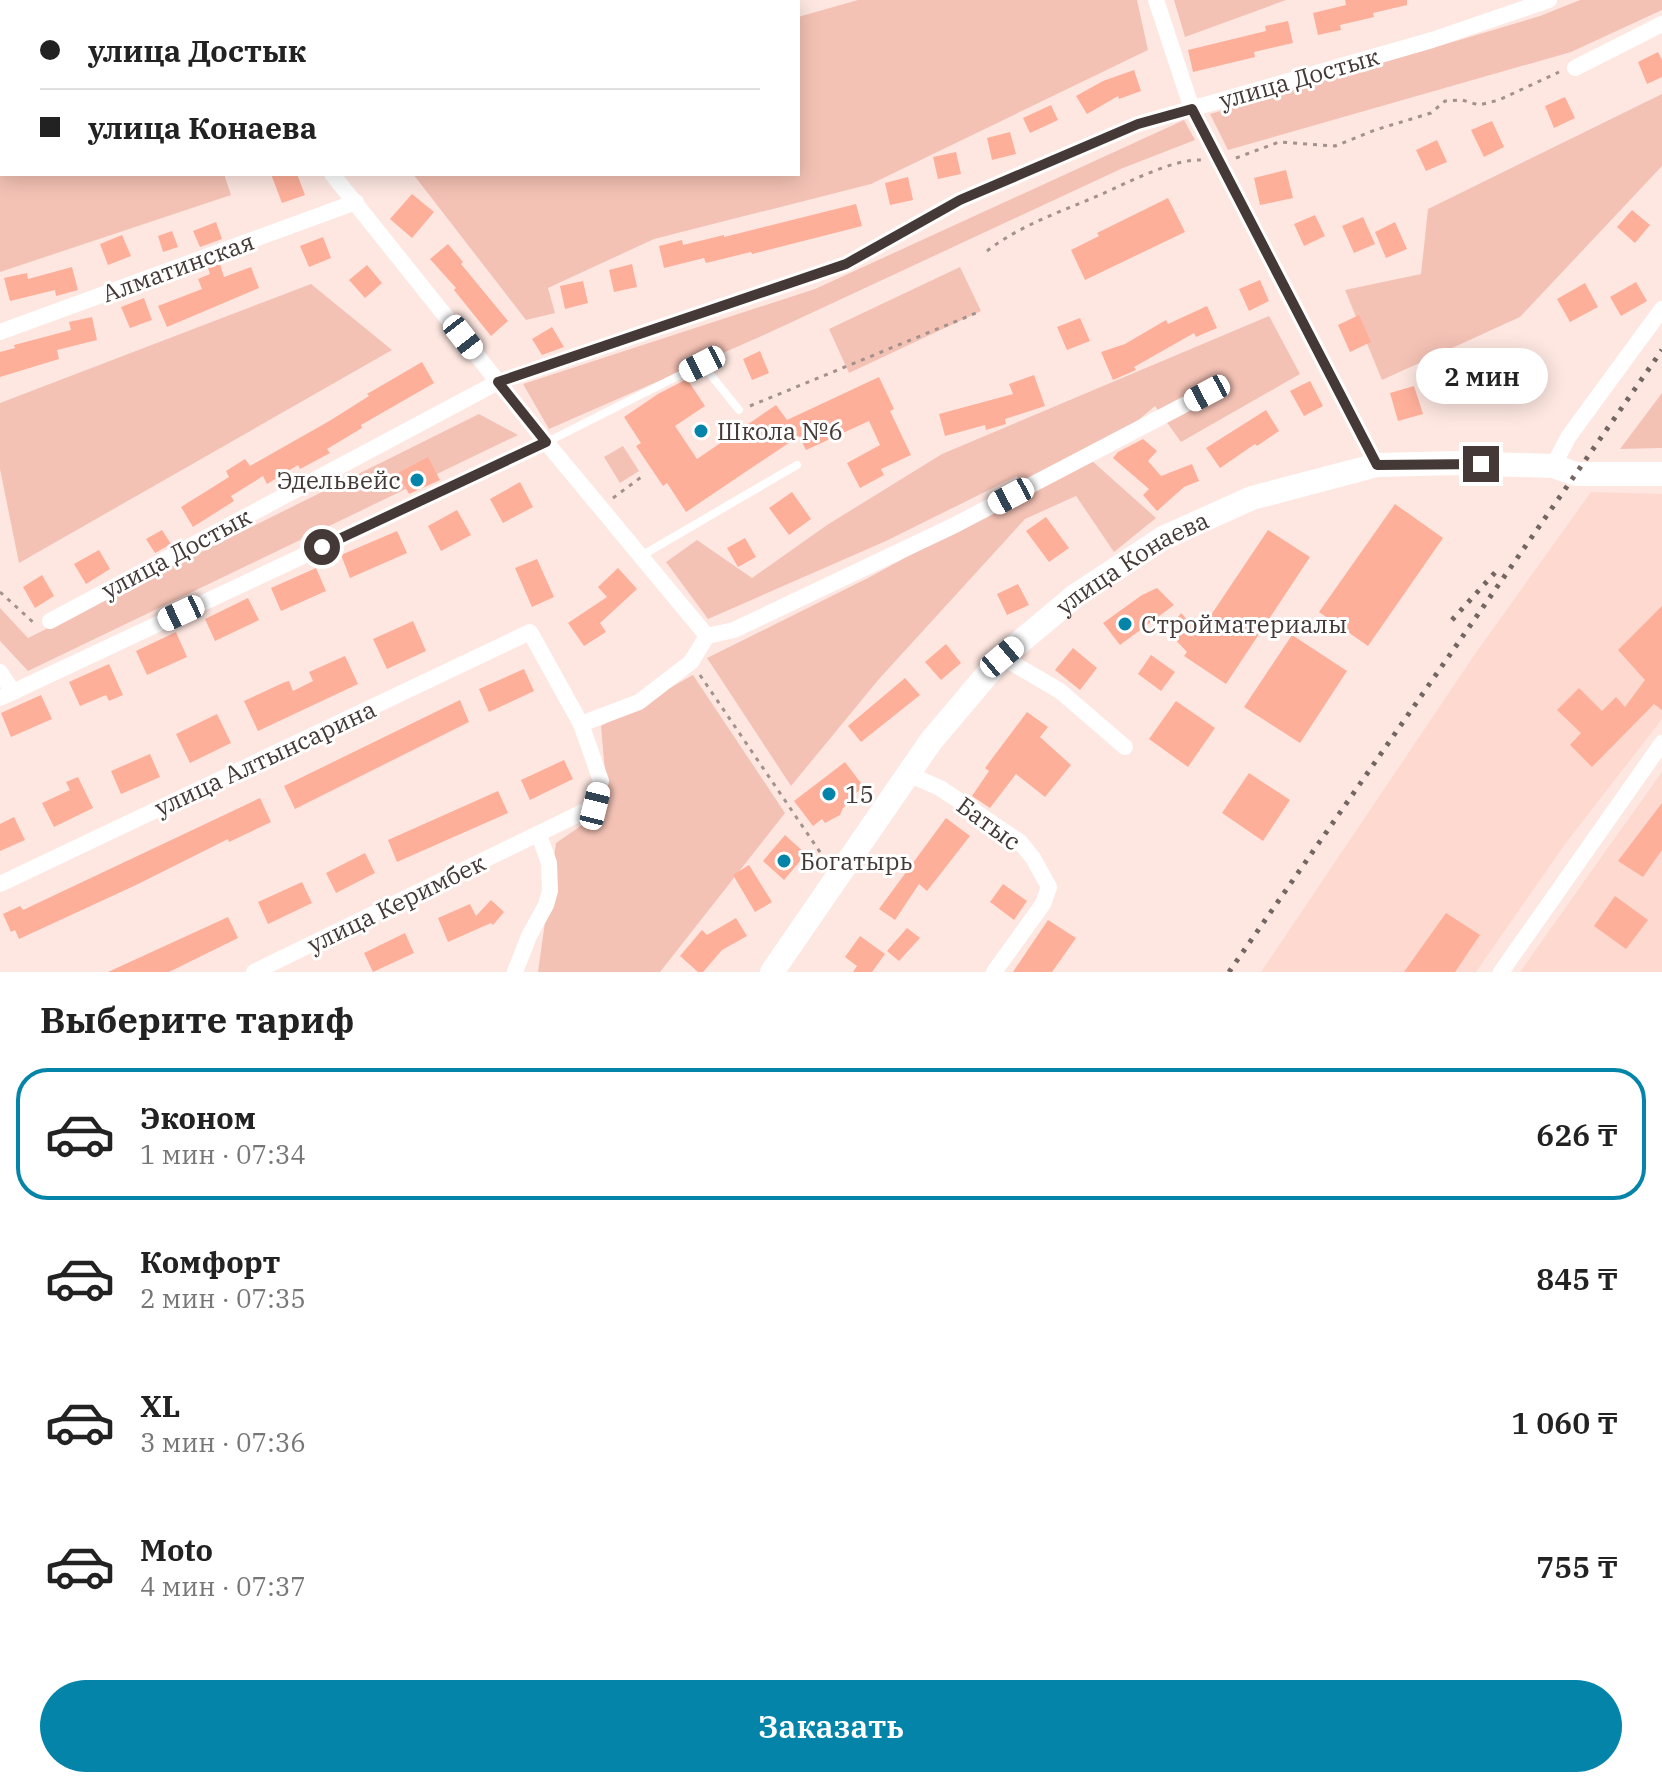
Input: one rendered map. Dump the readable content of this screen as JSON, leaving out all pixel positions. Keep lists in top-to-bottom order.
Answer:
{
  "streets": {
    "main road": ["улица Конаева"],
    "street": [
      "улица Достык",
      "Алматинская",
      "улица Алтынсарина",
      "Батыс",
      "улица Керимбек"
    ]
  },
  "crossings": [
    ["улица Конаева", "Батыс"],
    ["улица Алтынсарина", "улица Керимбек"]
  ],
  "places": [
    "Школа №6",
    "Эдельвейс",
    "Стройматериалы",
    "15",
    "Богатырь"
  ],
  "page": {
    "banner": ["улица Достык", "улица Конаева"],
    "bubble": "2 мин",
    "heading": "Выберите тариф",
    "list": [
      {
        "name": "Эконом",
        "note": "1 мин · 07:34",
        "value": "626 ₸"
      },
      {
        "name": "Комфорт",
        "note": "2 мин · 07:35",
        "value": "845 ₸"
      },
      {
        "name": "XL",
        "note": "3 мин · 07:36",
        "value": "1 060 ₸"
      },
      {
        "name": "Moto",
        "note": "4 мин · 07:37",
        "value": "755 ₸"
      }
    ],
    "buttons": "Заказать"
  }
}
